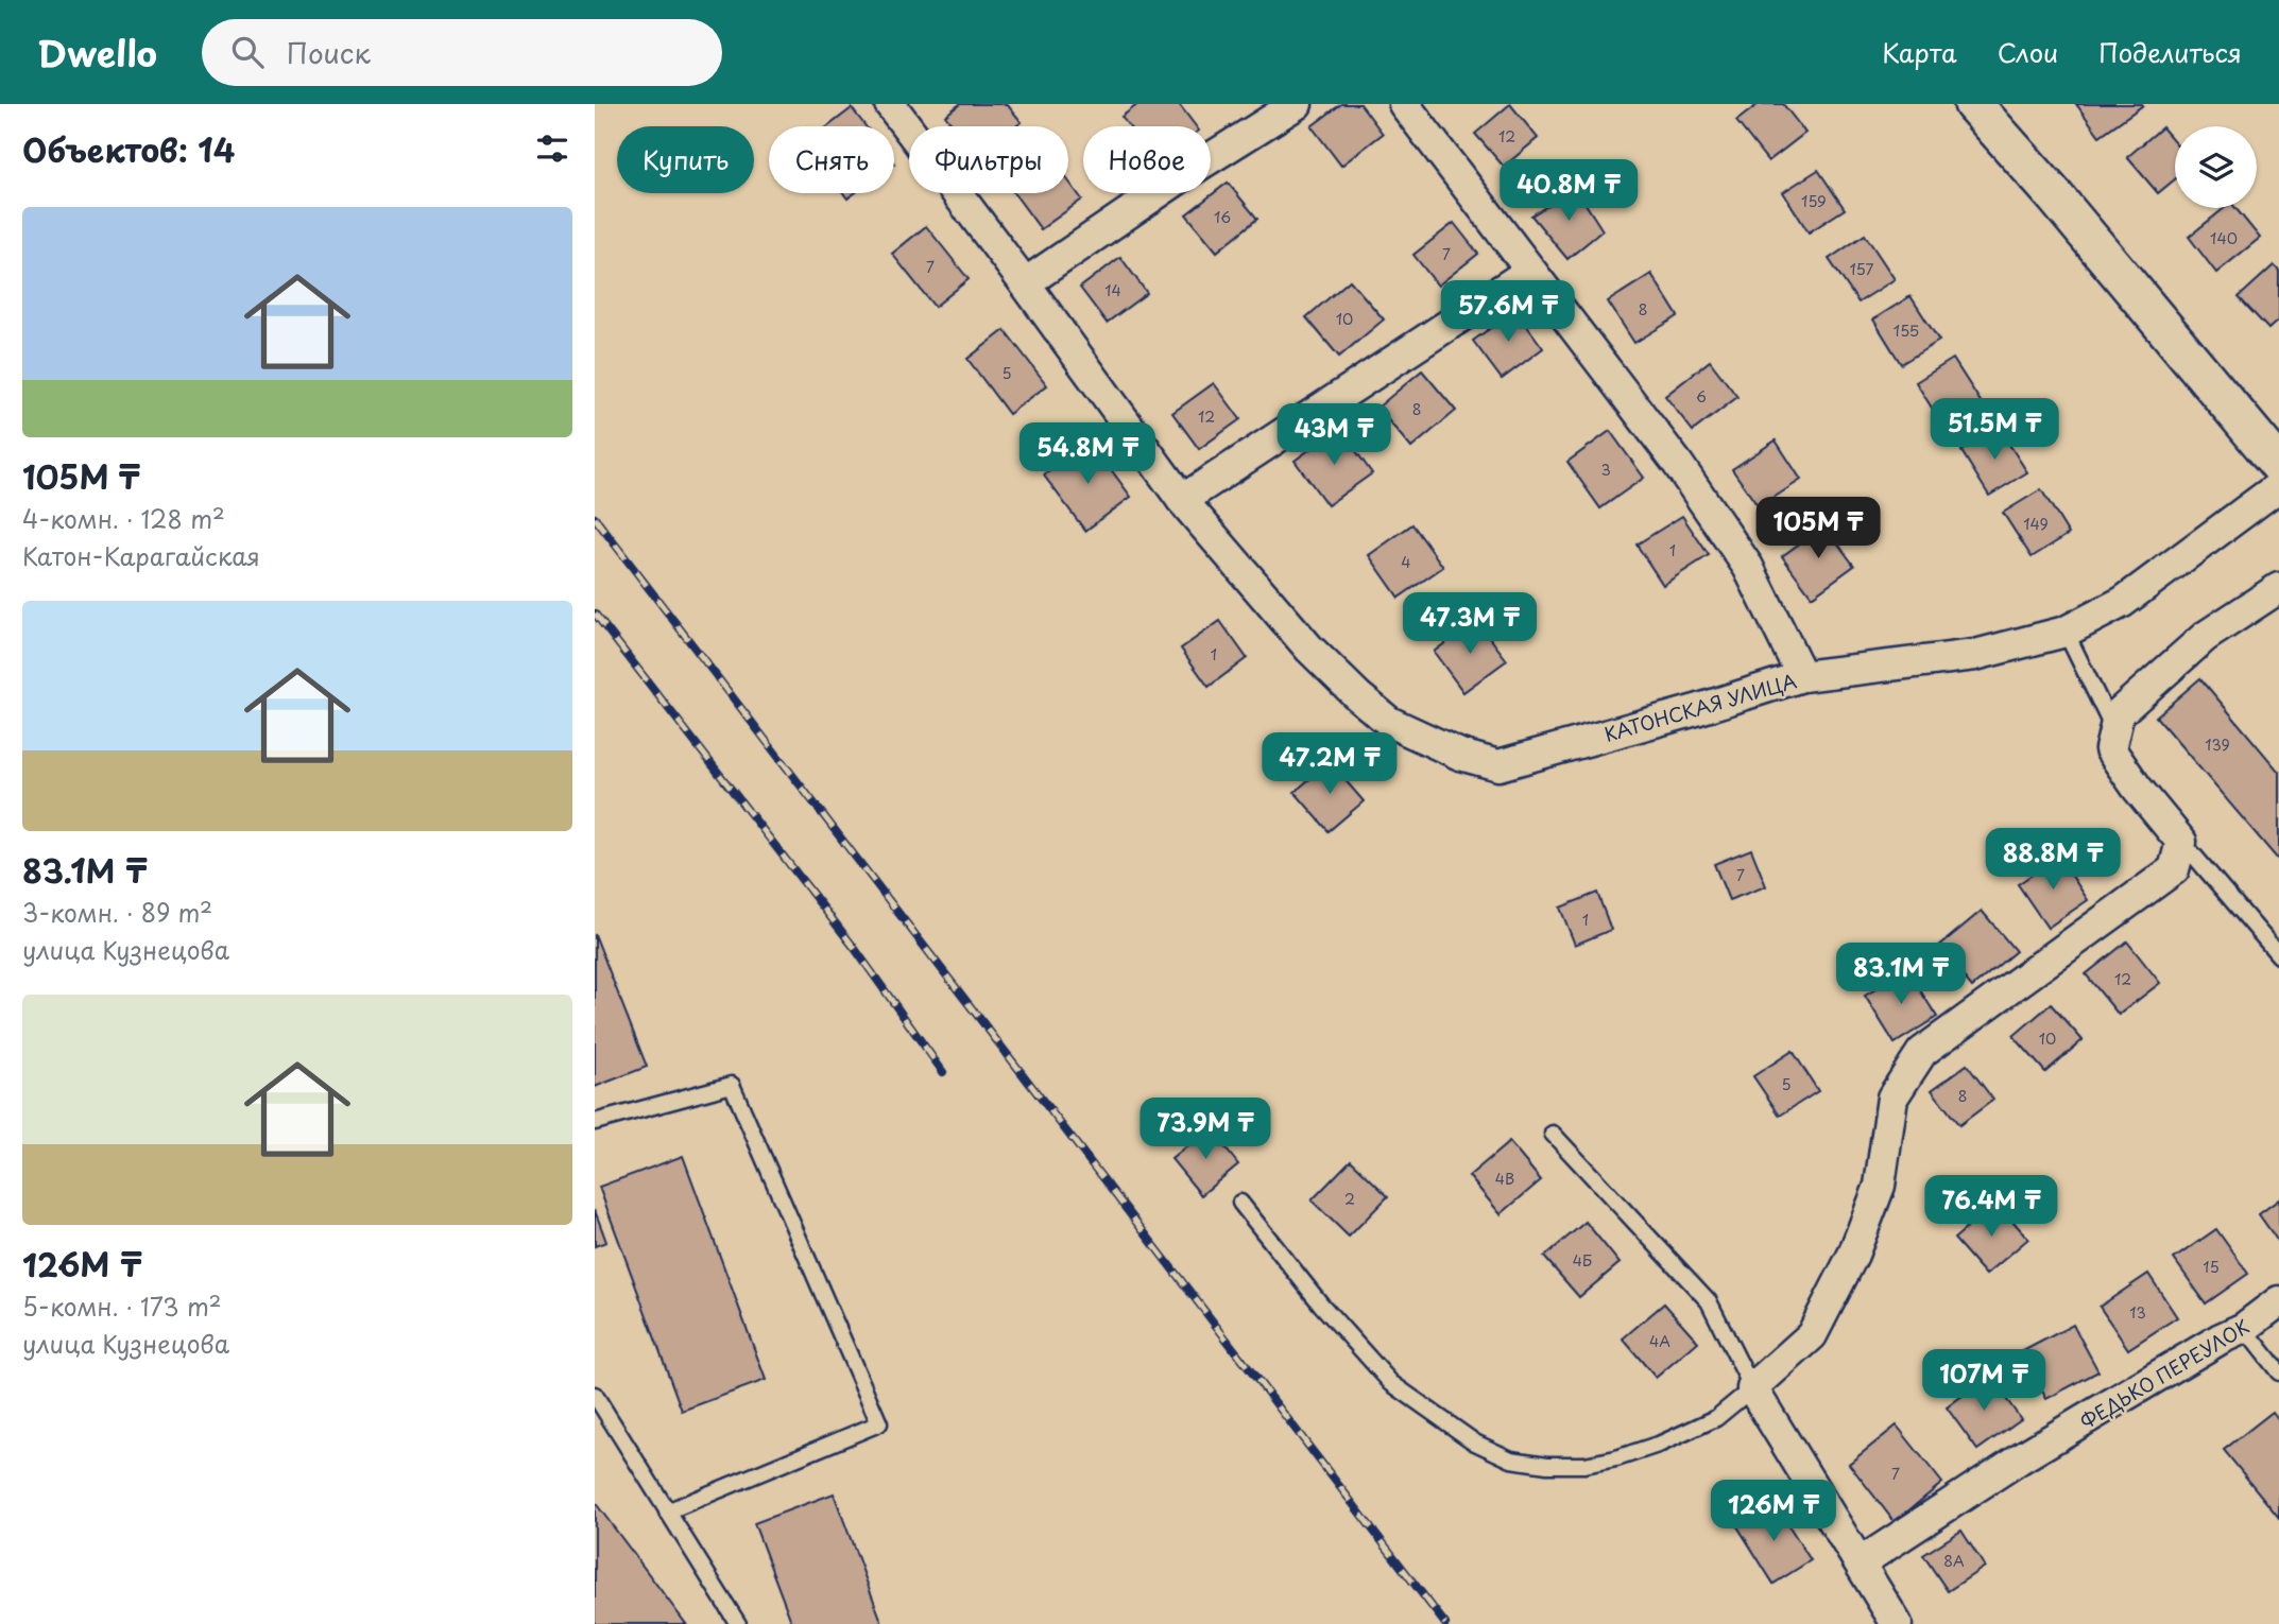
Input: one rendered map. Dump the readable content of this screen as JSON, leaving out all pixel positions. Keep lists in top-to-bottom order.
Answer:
{
  "streets": {
    "street": ["КАТОНСКАЯ УЛИЦА", "ФЕДЬКО ПЕРЕУЛОК"]
  },
  "house_numbers": [
    "12",
    "159",
    "16",
    "140",
    "7",
    "7",
    "157",
    "14",
    "8",
    "10",
    "155",
    "5",
    "6",
    "8",
    "12",
    "3",
    "149",
    "1",
    "4",
    "1",
    "139",
    "7",
    "1",
    "12",
    "10",
    "5",
    "8",
    "4В",
    "2",
    "4Б",
    "15",
    "13",
    "4А",
    "7",
    "8А"
  ],
  "page": {
    "header": "Dwello",
    "search": "Поиск",
    "nav": ["Карта", "Слои", "Поделиться"],
    "heading": "Объектов: 14",
    "chip": [
      "Купить",
      "Снять",
      "Фильтры",
      "Новое"
    ],
    "price": [
      "40.8M ₸",
      "57.6M ₸",
      "51.5M ₸",
      "43M ₸",
      "54.8M ₸",
      "105M ₸",
      "47.3M ₸",
      "47.2M ₸",
      "88.8M ₸",
      "83.1M ₸",
      "73.9M ₸",
      "76.4M ₸",
      "107M ₸",
      "126M ₸"
    ],
    "list": [
      {
        "name": "105M ₸",
        "note": "4-комн. · 128 m² · Катон-Карагайская"
      },
      {
        "name": "83.1M ₸",
        "note": "3-комн. · 89 m² · улица Кузнецова"
      },
      {
        "name": "126M ₸",
        "note": "5-комн. · 173 m² · улица Кузнецова"
      }
    ]
  }
}
